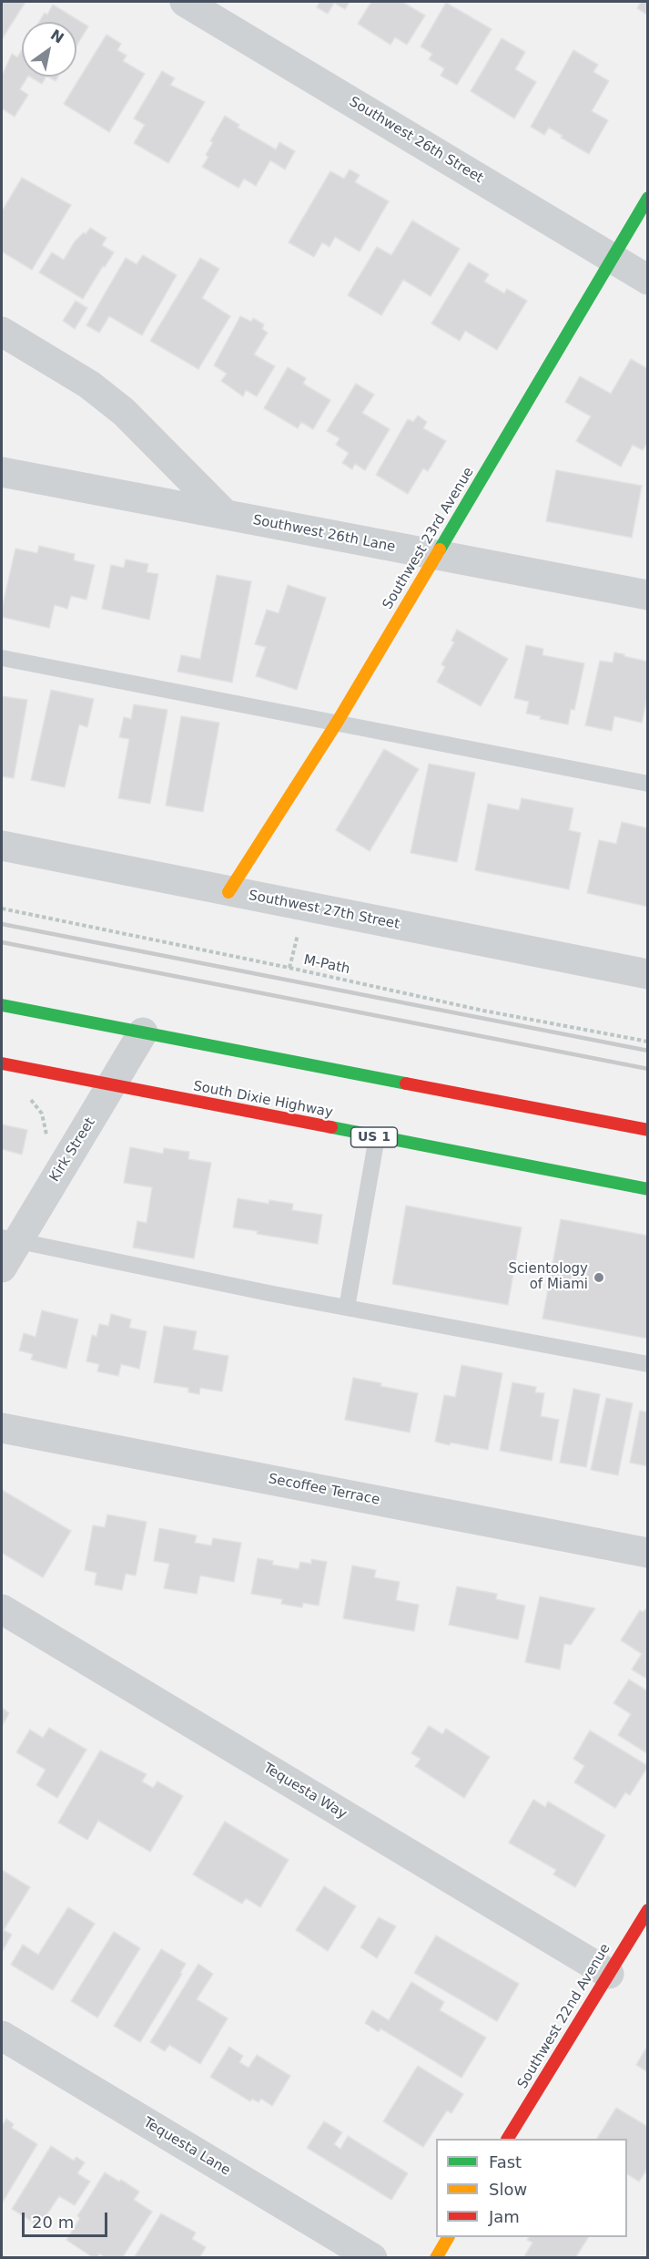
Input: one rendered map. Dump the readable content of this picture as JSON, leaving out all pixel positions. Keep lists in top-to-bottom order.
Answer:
{
  "streets": {
    "main road": [
      "Southwest 23rd Avenue",
      "South Dixie Highway",
      "US 1",
      "Southwest 22nd Avenue"
    ],
    "street": [
      "Southwest 26th Street",
      "Southwest 26th Lane",
      "Southwest 27th Street",
      "Kirk Street",
      "Secoffee Terrace",
      "Tequesta Way",
      "Tequesta Lane"
    ],
    "path": ["M-Path"]
  },
  "crossings": [
    ["Southwest 26th Street", "Southwest 23rd Avenue"],
    ["Southwest 26th Lane", "Southwest 23rd Avenue"],
    ["Southwest 23rd Avenue", "Southwest 27th Street"],
    ["South Dixie Highway", "Kirk Street"],
    ["Tequesta Way", "Southwest 22nd Avenue"]
  ],
  "places": ["Scientology of Miami"],
  "legend": ["Fast", "Slow", "Jam"],
  "scale_bar": "20 m",
  "north": "top right"
}
